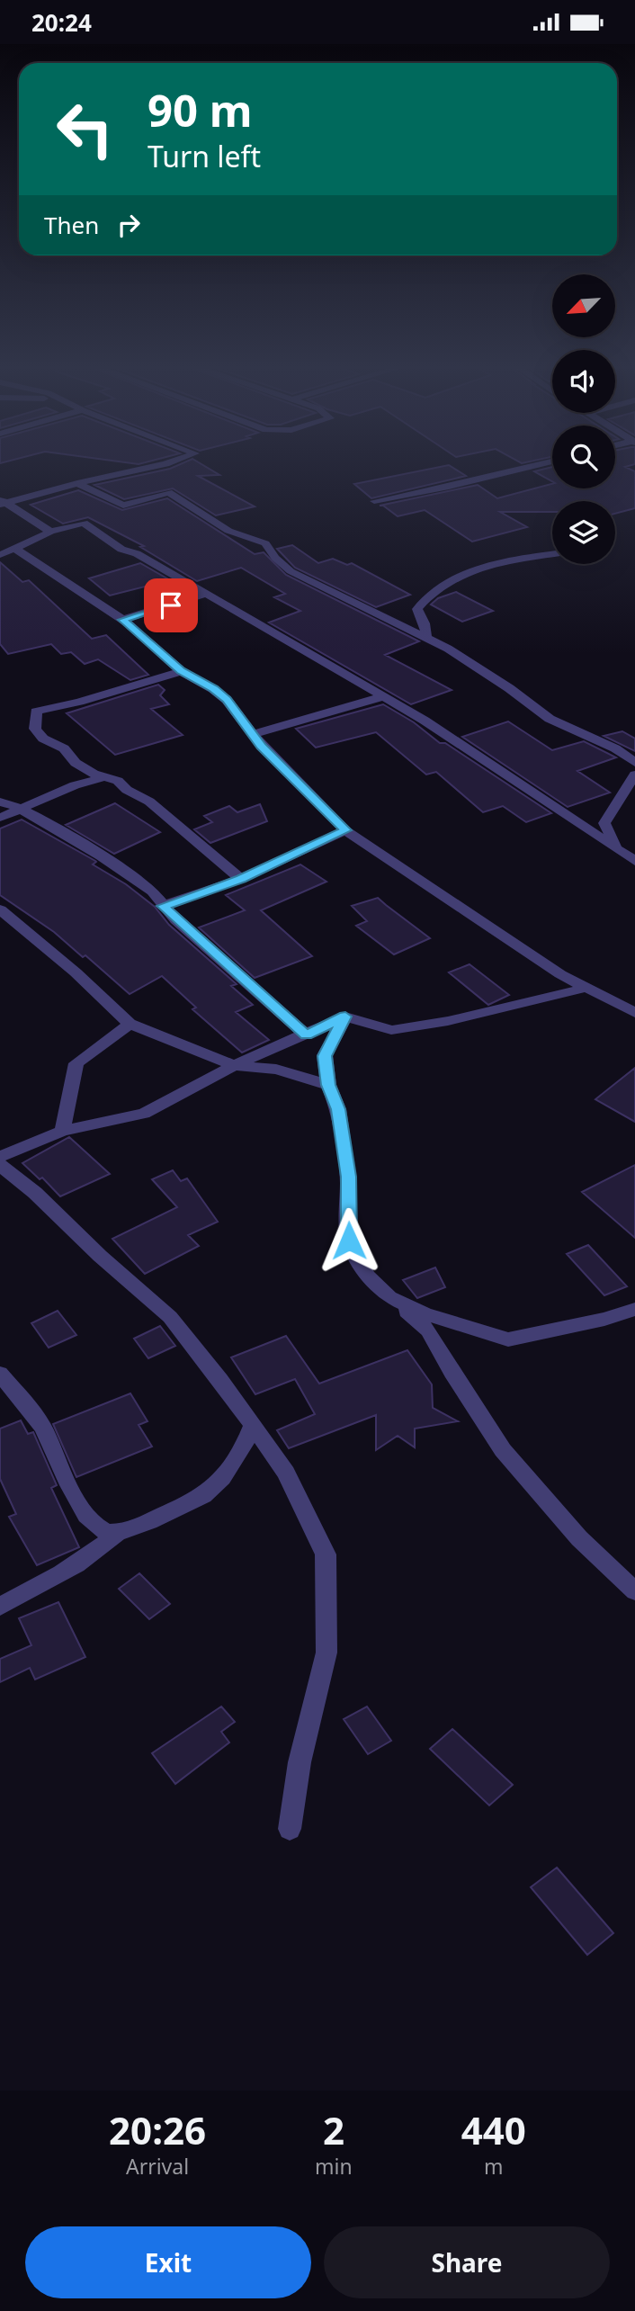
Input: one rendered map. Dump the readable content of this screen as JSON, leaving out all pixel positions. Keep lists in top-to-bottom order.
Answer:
{
  "north": "bottom left",
  "page": {
    "status": "20:24",
    "turn": ["90 m", "Turn left"],
    "then": "Then",
    "eta": [
      "20:26",
      "Arrival",
      "2",
      "min",
      "440",
      "m"
    ],
    "buttons": ["Exit", "Share"]
  }
}
